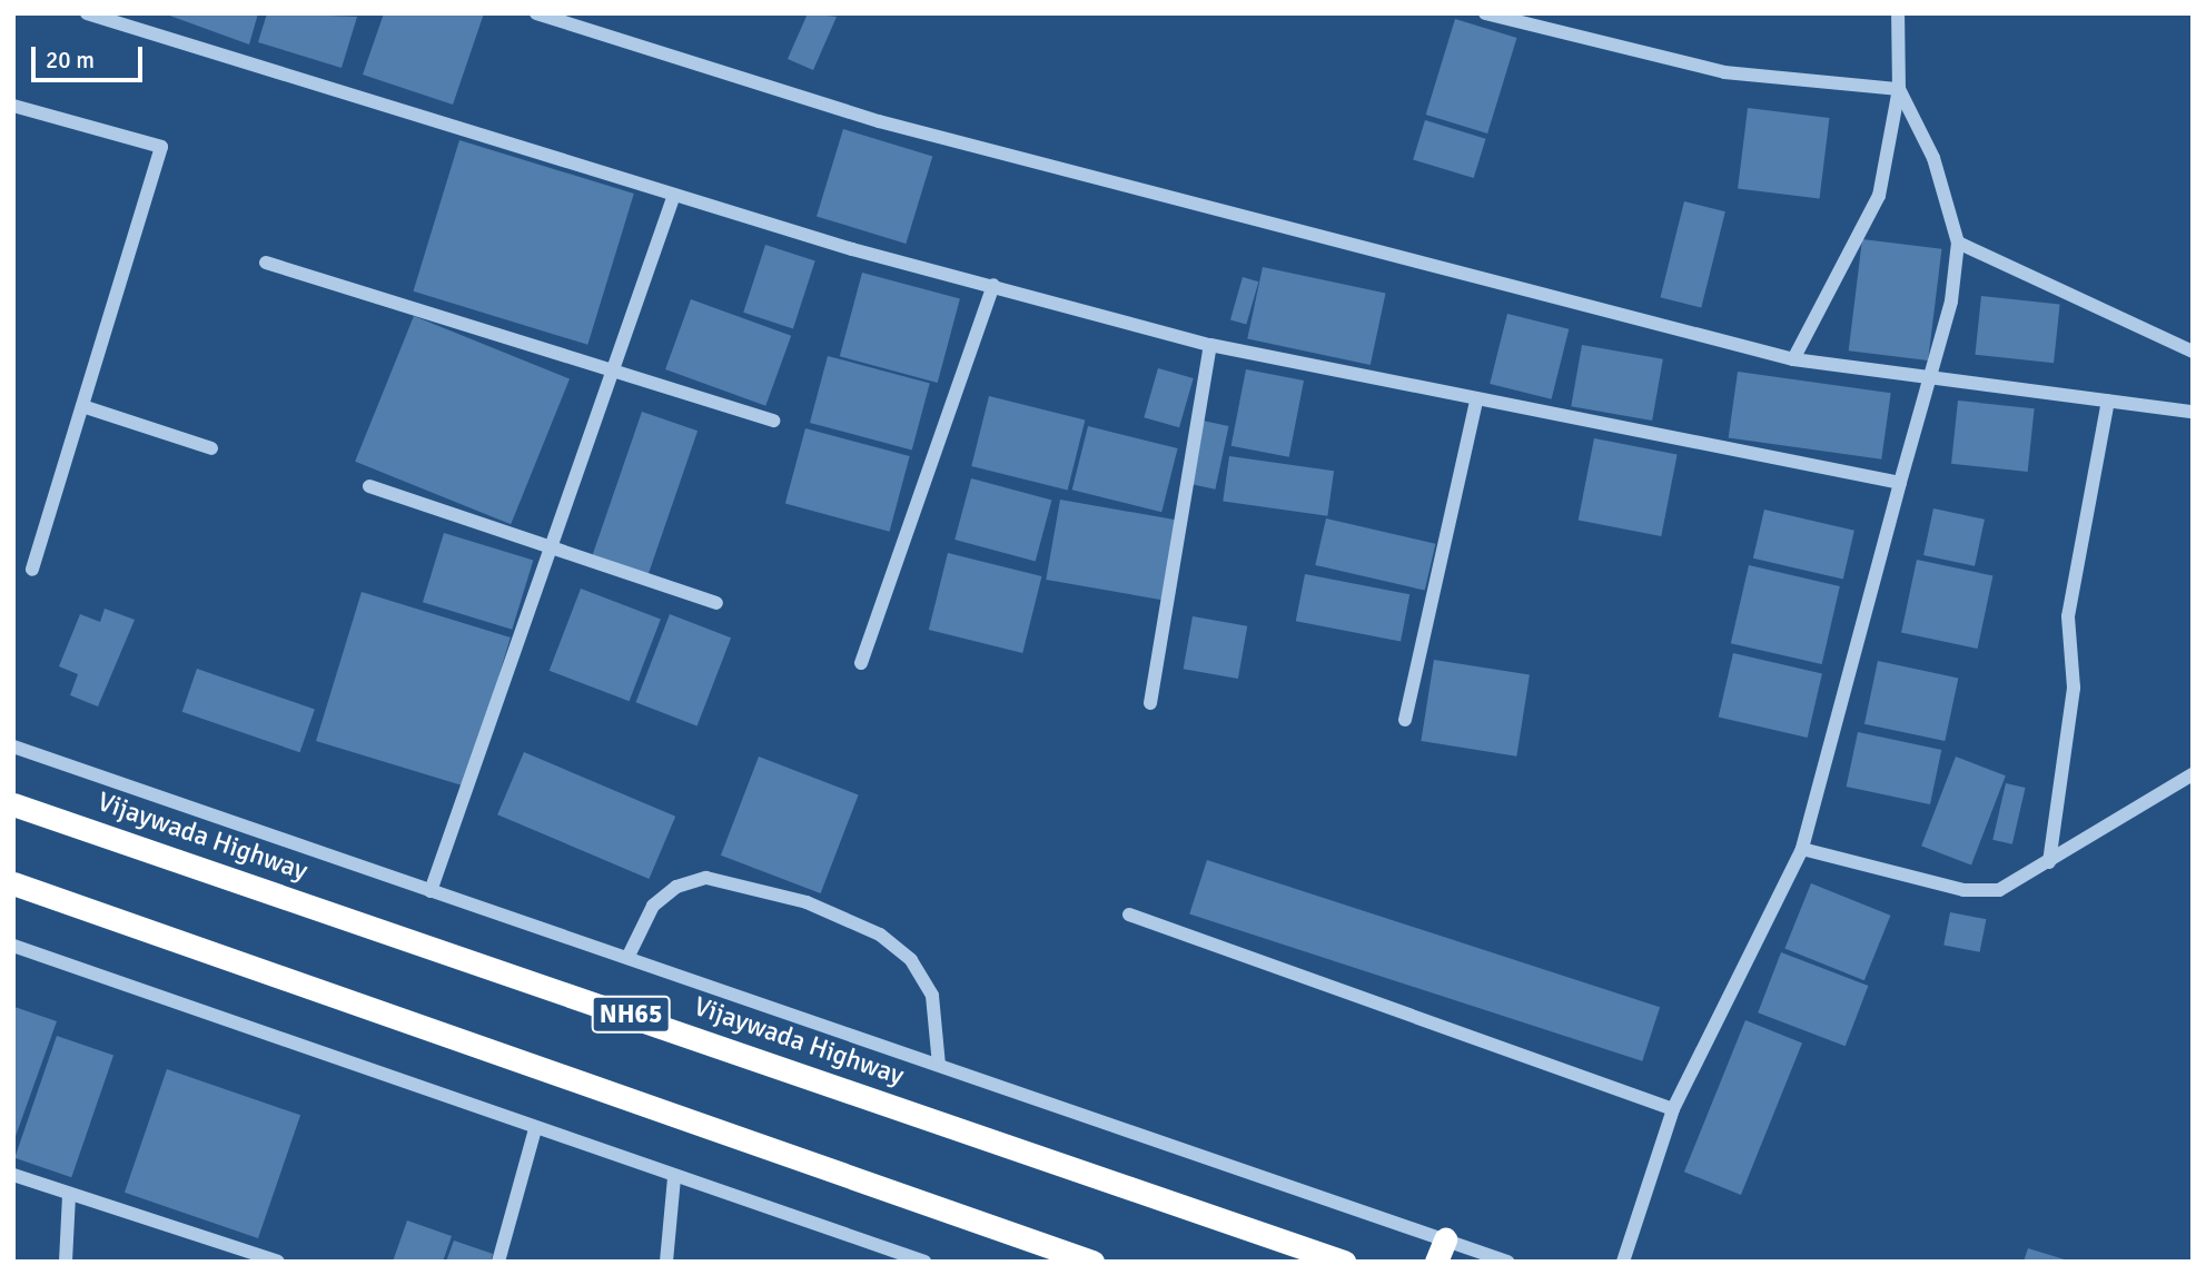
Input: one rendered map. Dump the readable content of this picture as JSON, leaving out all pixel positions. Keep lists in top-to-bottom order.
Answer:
{
  "streets": {
    "highway": ["Vijaywada Highway", "NH65"]
  },
  "scale_bar": "20 m"
}
